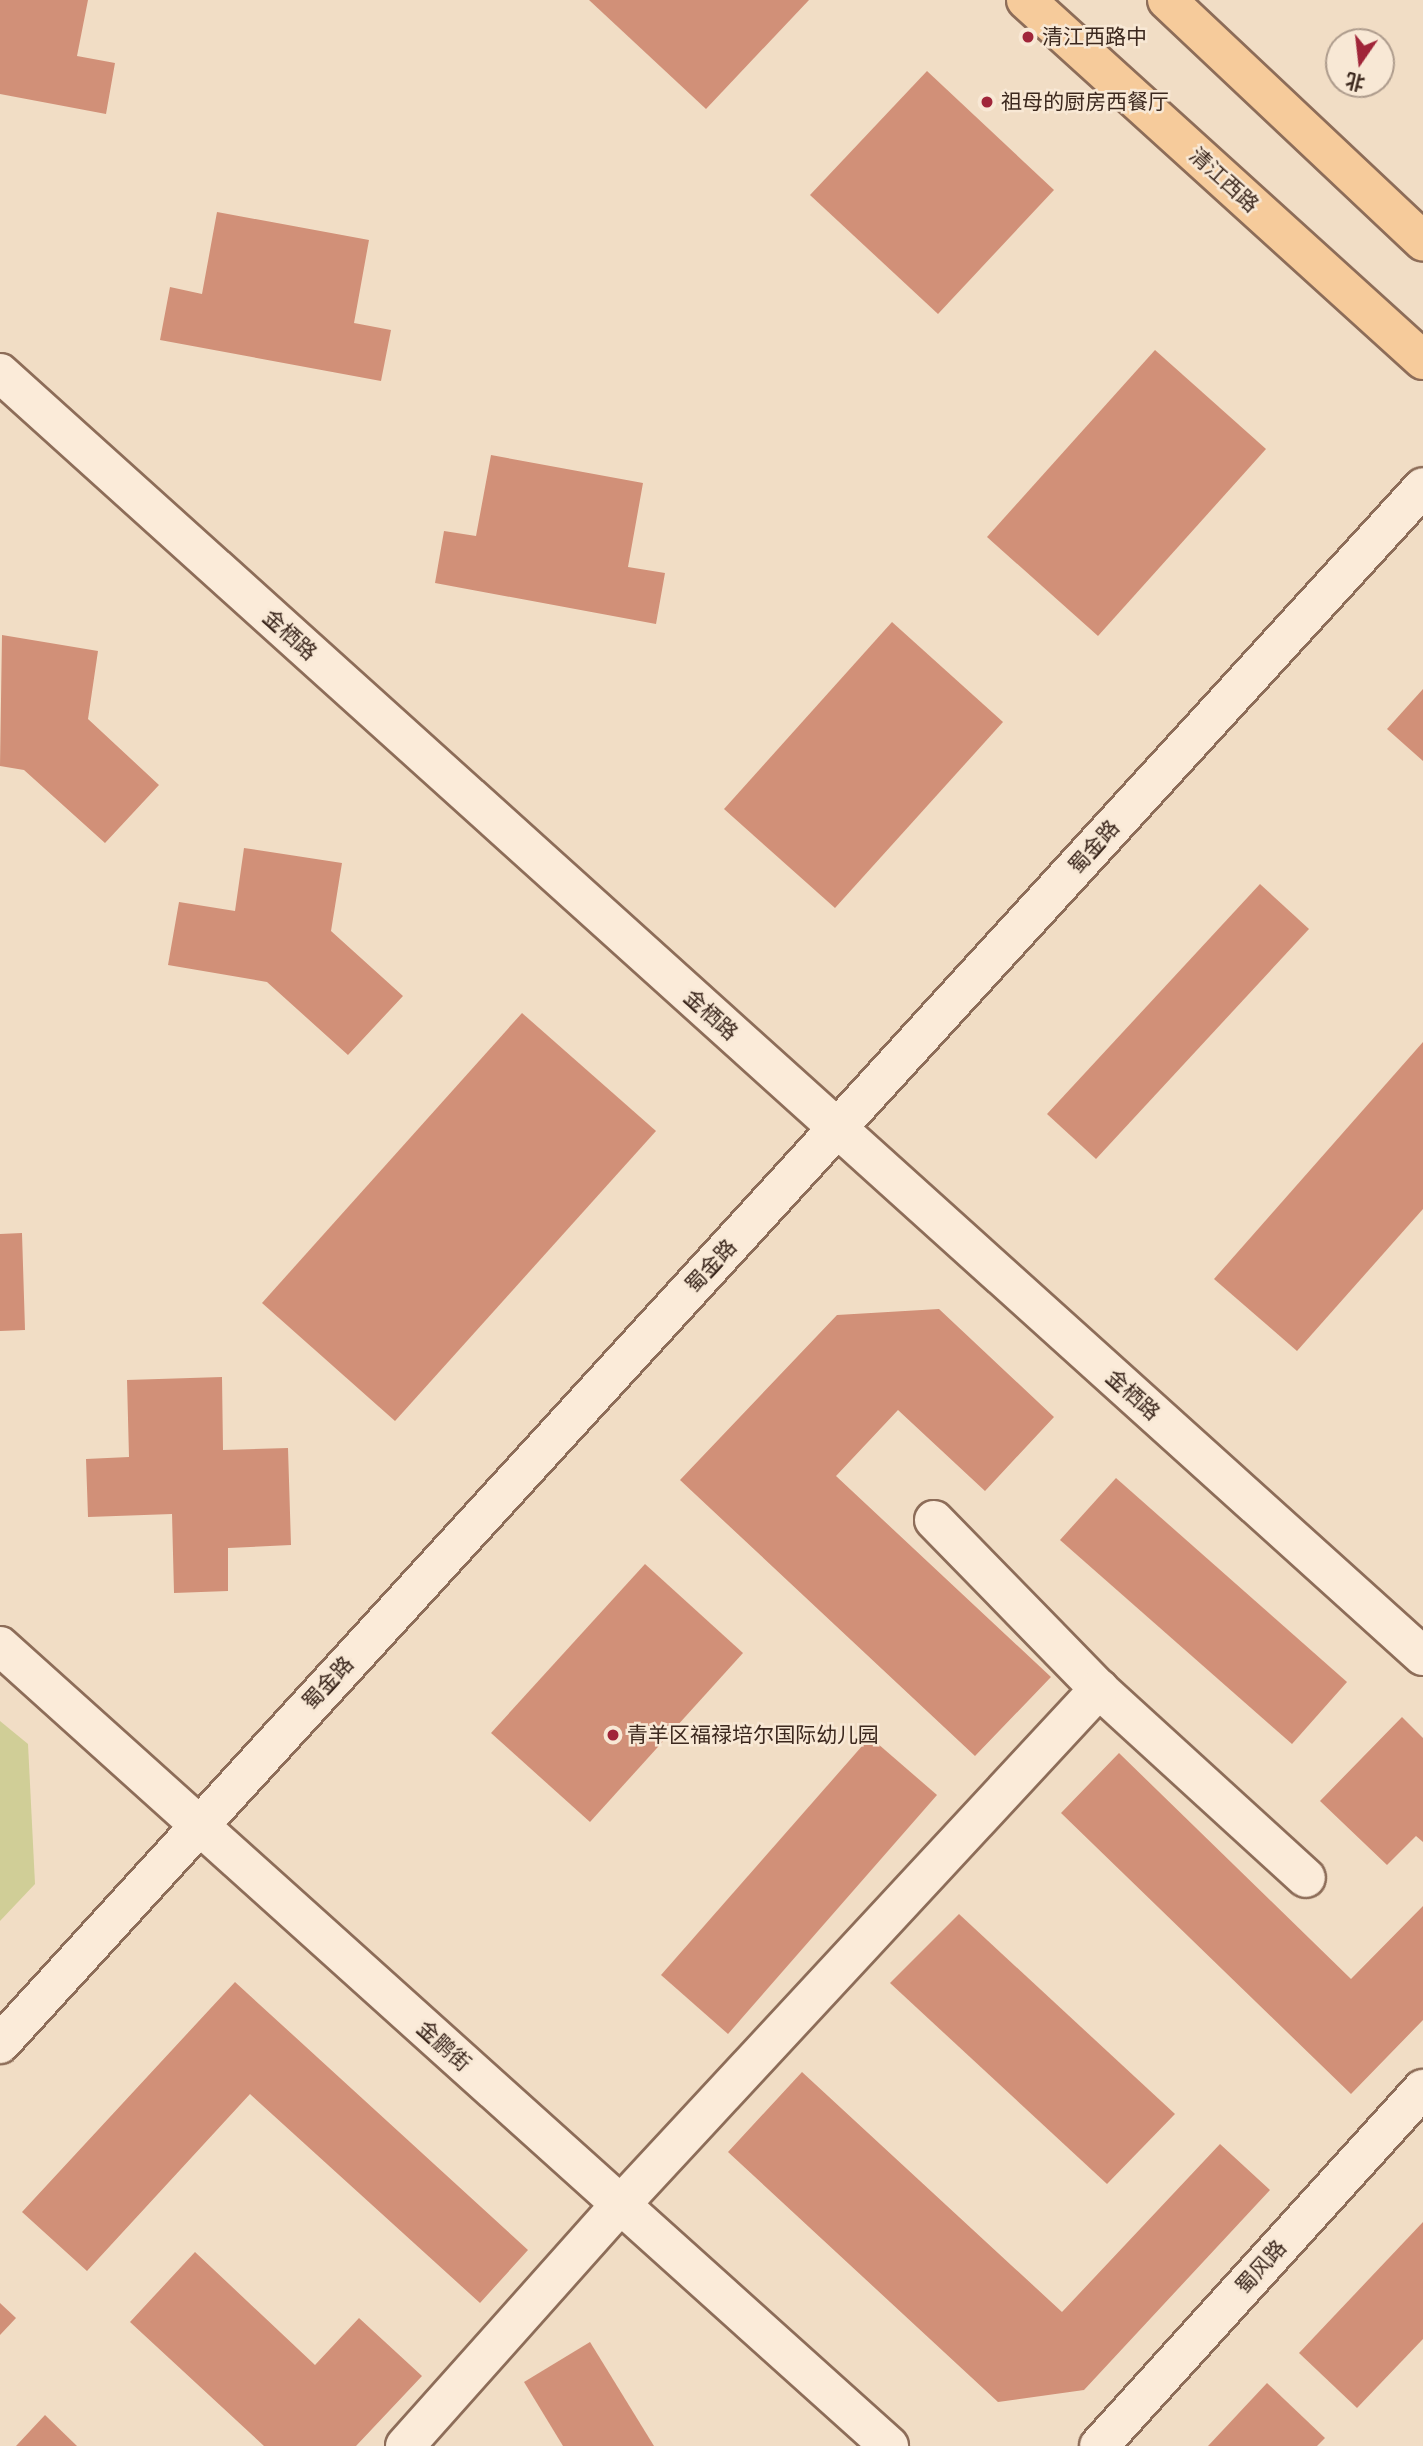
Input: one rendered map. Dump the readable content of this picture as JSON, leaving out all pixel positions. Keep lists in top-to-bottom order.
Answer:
{
  "streets": {
    "main road": ["清江西路"],
    "street": [
      "金栖路",
      "蜀金路",
      "金鹏街",
      "蜀风路"
    ]
  },
  "crossings": [
    ["金栖路", "蜀金路"],
    ["蜀金路", "金鹏街"]
  ],
  "places": ["清江西路中", "祖母的厨房西餐厅", "青羊区福禄培尔国际幼儿园"],
  "north": "bottom"
}
